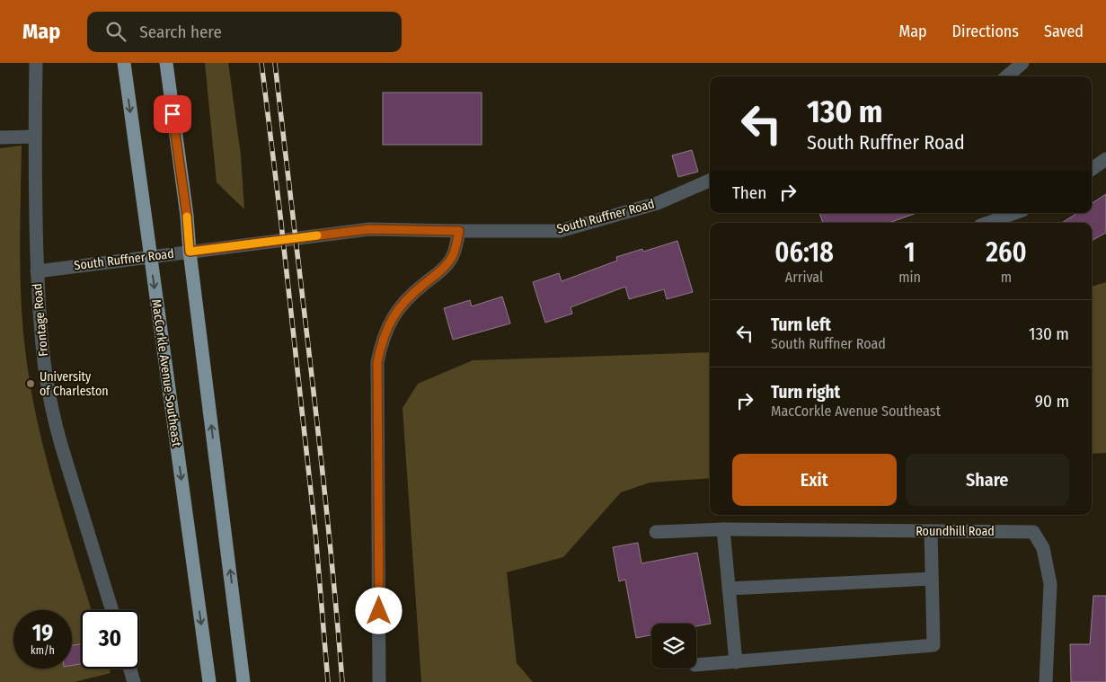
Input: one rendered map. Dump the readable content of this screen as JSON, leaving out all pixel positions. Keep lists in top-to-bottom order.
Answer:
{
  "streets": {
    "main road": ["MacCorkle Avenue Southeast"],
    "street": ["South Ruffner Road", "Frontage Road", "Roundhill Road"]
  },
  "crossings": [
    ["South Ruffner Road", "Frontage Road"],
    ["South Ruffner Road", "MacCorkle Avenue Southeast"]
  ],
  "places": ["University of Charleston"],
  "page": {
    "header": "Map",
    "search": "Search here",
    "nav": ["Map", "Directions", "Saved"],
    "turn": ["130 m", "South Ruffner Road"],
    "then": "Then",
    "eta": [
      "06:18",
      "Arrival",
      "1",
      "min",
      "260",
      "m"
    ],
    "list": [
      {
        "name": "Turn left",
        "note": "South Ruffner Road",
        "value": "130 m"
      },
      {
        "name": "Turn right",
        "note": "MacCorkle Avenue Southeast",
        "value": "90 m"
      }
    ],
    "buttons": ["Exit", "Share"],
    "speed": "19 km/h",
    "limit": "30"
  }
}
